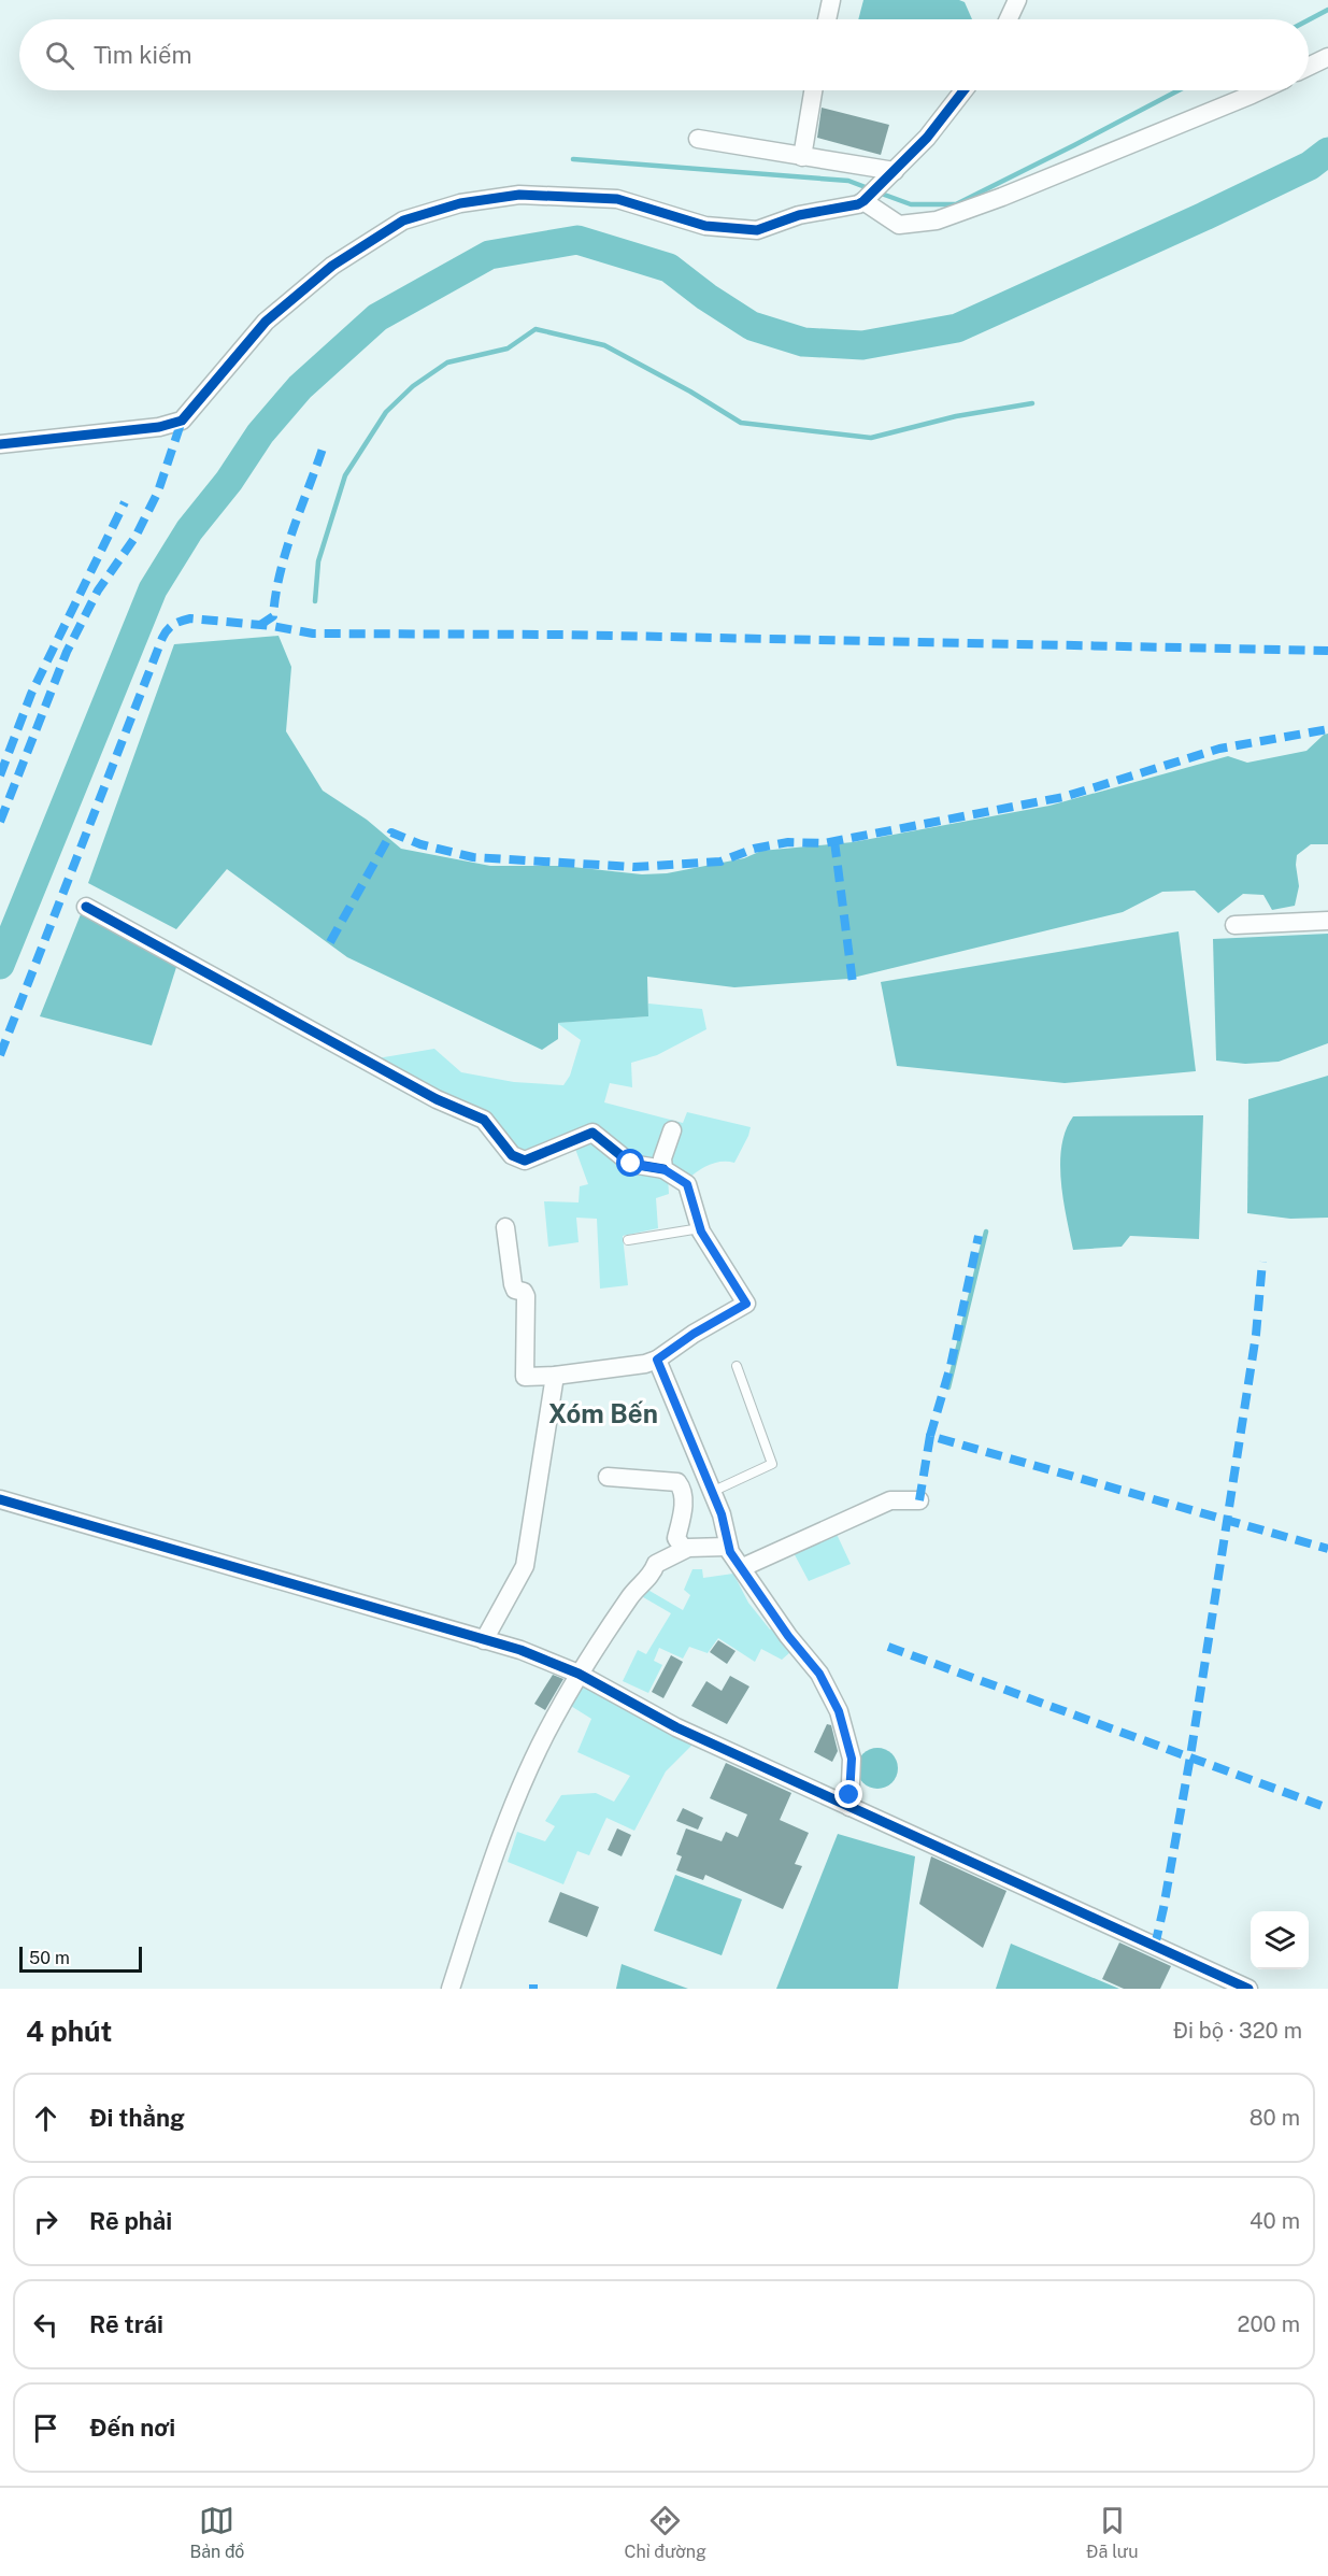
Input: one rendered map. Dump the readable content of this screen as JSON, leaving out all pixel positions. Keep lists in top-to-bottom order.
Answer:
{
  "districts": ["Xóm Bến"],
  "scale_bar": "50 m",
  "page": {
    "search": "Tìm kiếm",
    "scale": "50 m",
    "heading": ["4 phút", "Đi bộ · 320 m"],
    "list": [
      ["Đi thẳng", "80 m"],
      ["Rẽ phải", "40 m"],
      ["Rẽ trái", "200 m"],
      "Đến nơi"
    ],
    "nav": ["Bản đồ", "Chỉ đường", "Đã lưu"]
  }
}
